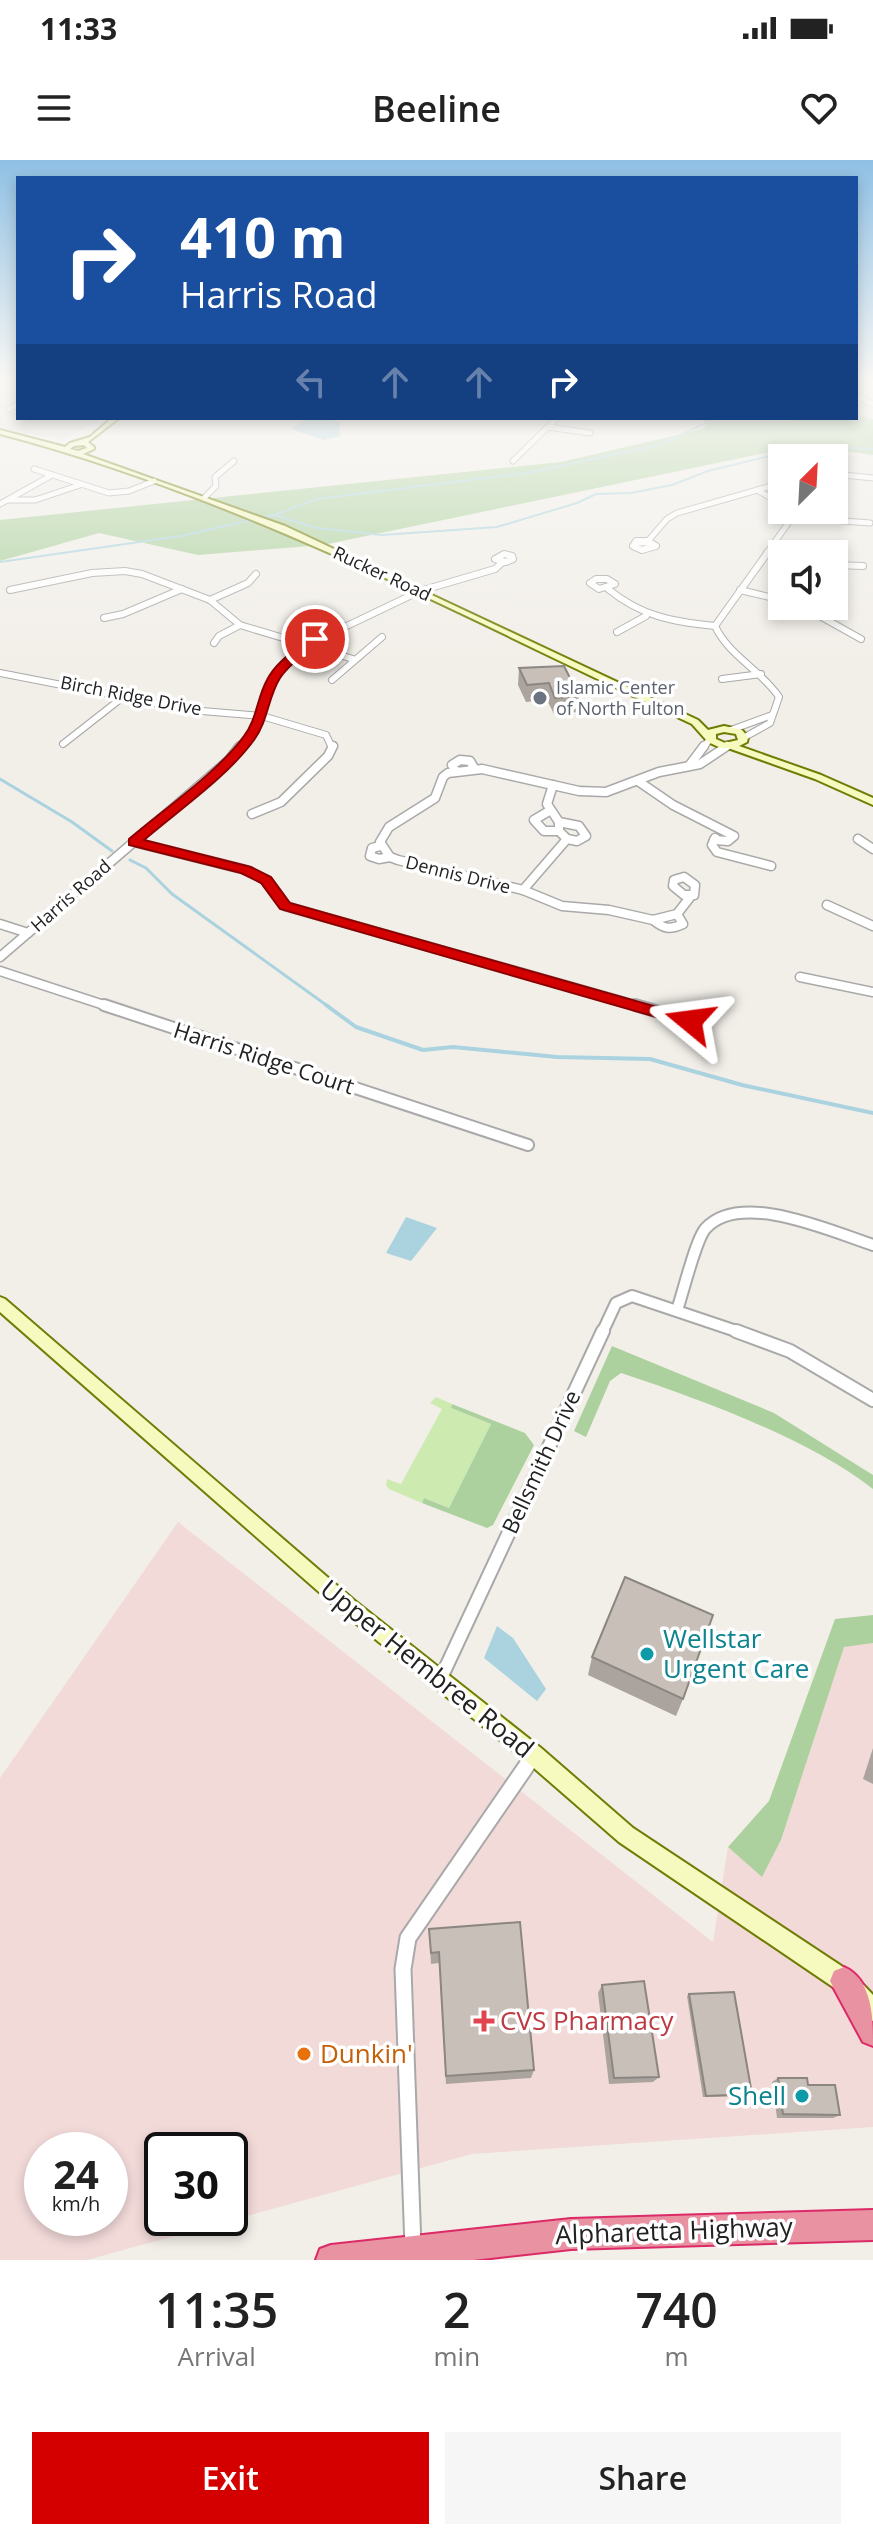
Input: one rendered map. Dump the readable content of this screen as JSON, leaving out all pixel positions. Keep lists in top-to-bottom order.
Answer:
{
  "streets": {
    "highway": ["Alpharetta Highway"],
    "main road": ["Rucker Road", "Upper Hembree Road"],
    "street": [
      "Birch Ridge Drive",
      "Dennis Drive",
      "Harris Road",
      "Harris Ridge Court",
      "Bellsmith Drive"
    ]
  },
  "crossings": [
    ["Rucker Road", "Harris Road"],
    ["Birch Ridge Drive", "Harris Road"],
    ["Bellsmith Drive", "Upper Hembree Road"]
  ],
  "places": {
    "other": [
      "Islamic Center of North Fulton",
      "Wellstar Urgent Care",
      "Dunkin'",
      "Shell"
    ],
    "health": ["CVS Pharmacy"]
  },
  "north": "top right",
  "page": {
    "status": "11:33",
    "header": "Beeline",
    "turn": ["410 m", "Harris Road"],
    "speed": "24 km/h",
    "limit": "30",
    "eta": [
      "11:35",
      "Arrival",
      "2",
      "min",
      "740",
      "m"
    ],
    "buttons": ["Exit", "Share"]
  }
}
